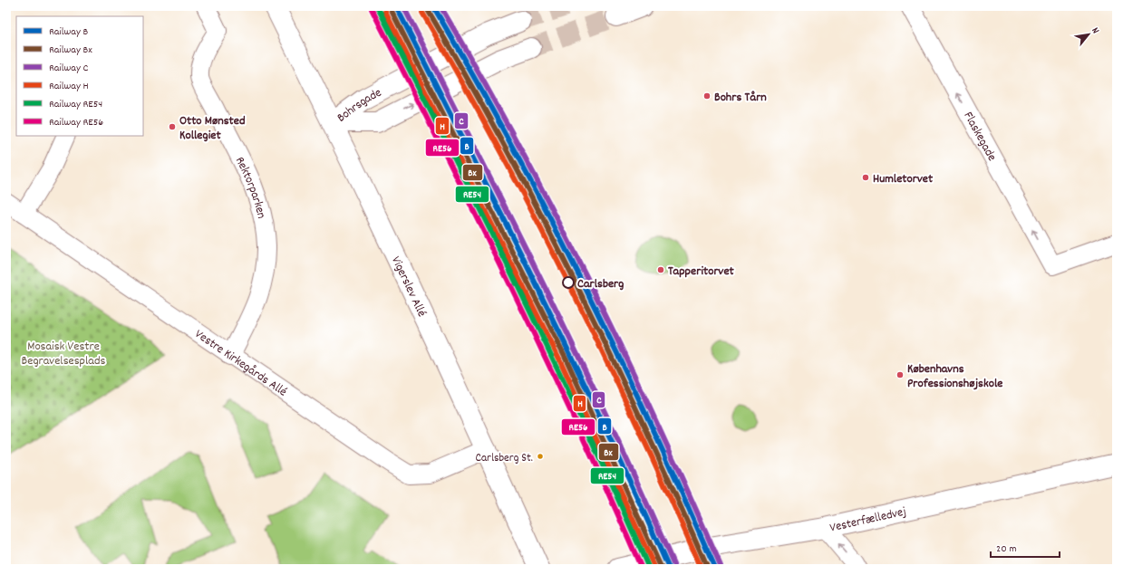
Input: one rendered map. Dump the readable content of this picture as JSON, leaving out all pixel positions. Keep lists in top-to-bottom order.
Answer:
{
  "streets": {
    "street": [
      "Bohrsgade",
      "Flaskegade",
      "Rektorparken",
      "Vigerslev Allé",
      "Vestre Kirkegårds Allé",
      "Vesterfælledvej"
    ]
  },
  "crossings": [
    ["Bohrsgade", "Vigerslev Allé"],
    ["Rektorparken", "Vestre Kirkegårds Allé"],
    ["Vigerslev Allé", "Vestre Kirkegårds Allé"]
  ],
  "one_way": ["Flaskegade"],
  "parks": ["Mosaisk Vestre Begravelsesplads"],
  "places": [
    "Bohrs Tårn",
    "Otto Mønsted Kollegiet",
    "Humletorvet",
    "Tapperitorvet",
    "Carlsberg",
    "Københavns Professionshøjskole",
    "Carlsberg St."
  ],
  "lines": [
    "rail line B",
    "rail line C",
    "rail line RE54",
    "rail line Bx",
    "rail line RE56",
    "rail line H"
  ],
  "legend": [
    "Railway B",
    "Railway Bx",
    "Railway C",
    "Railway H",
    "Railway RE54",
    "Railway RE56"
  ],
  "scale_bar": "20 m",
  "north": "top right"
}
